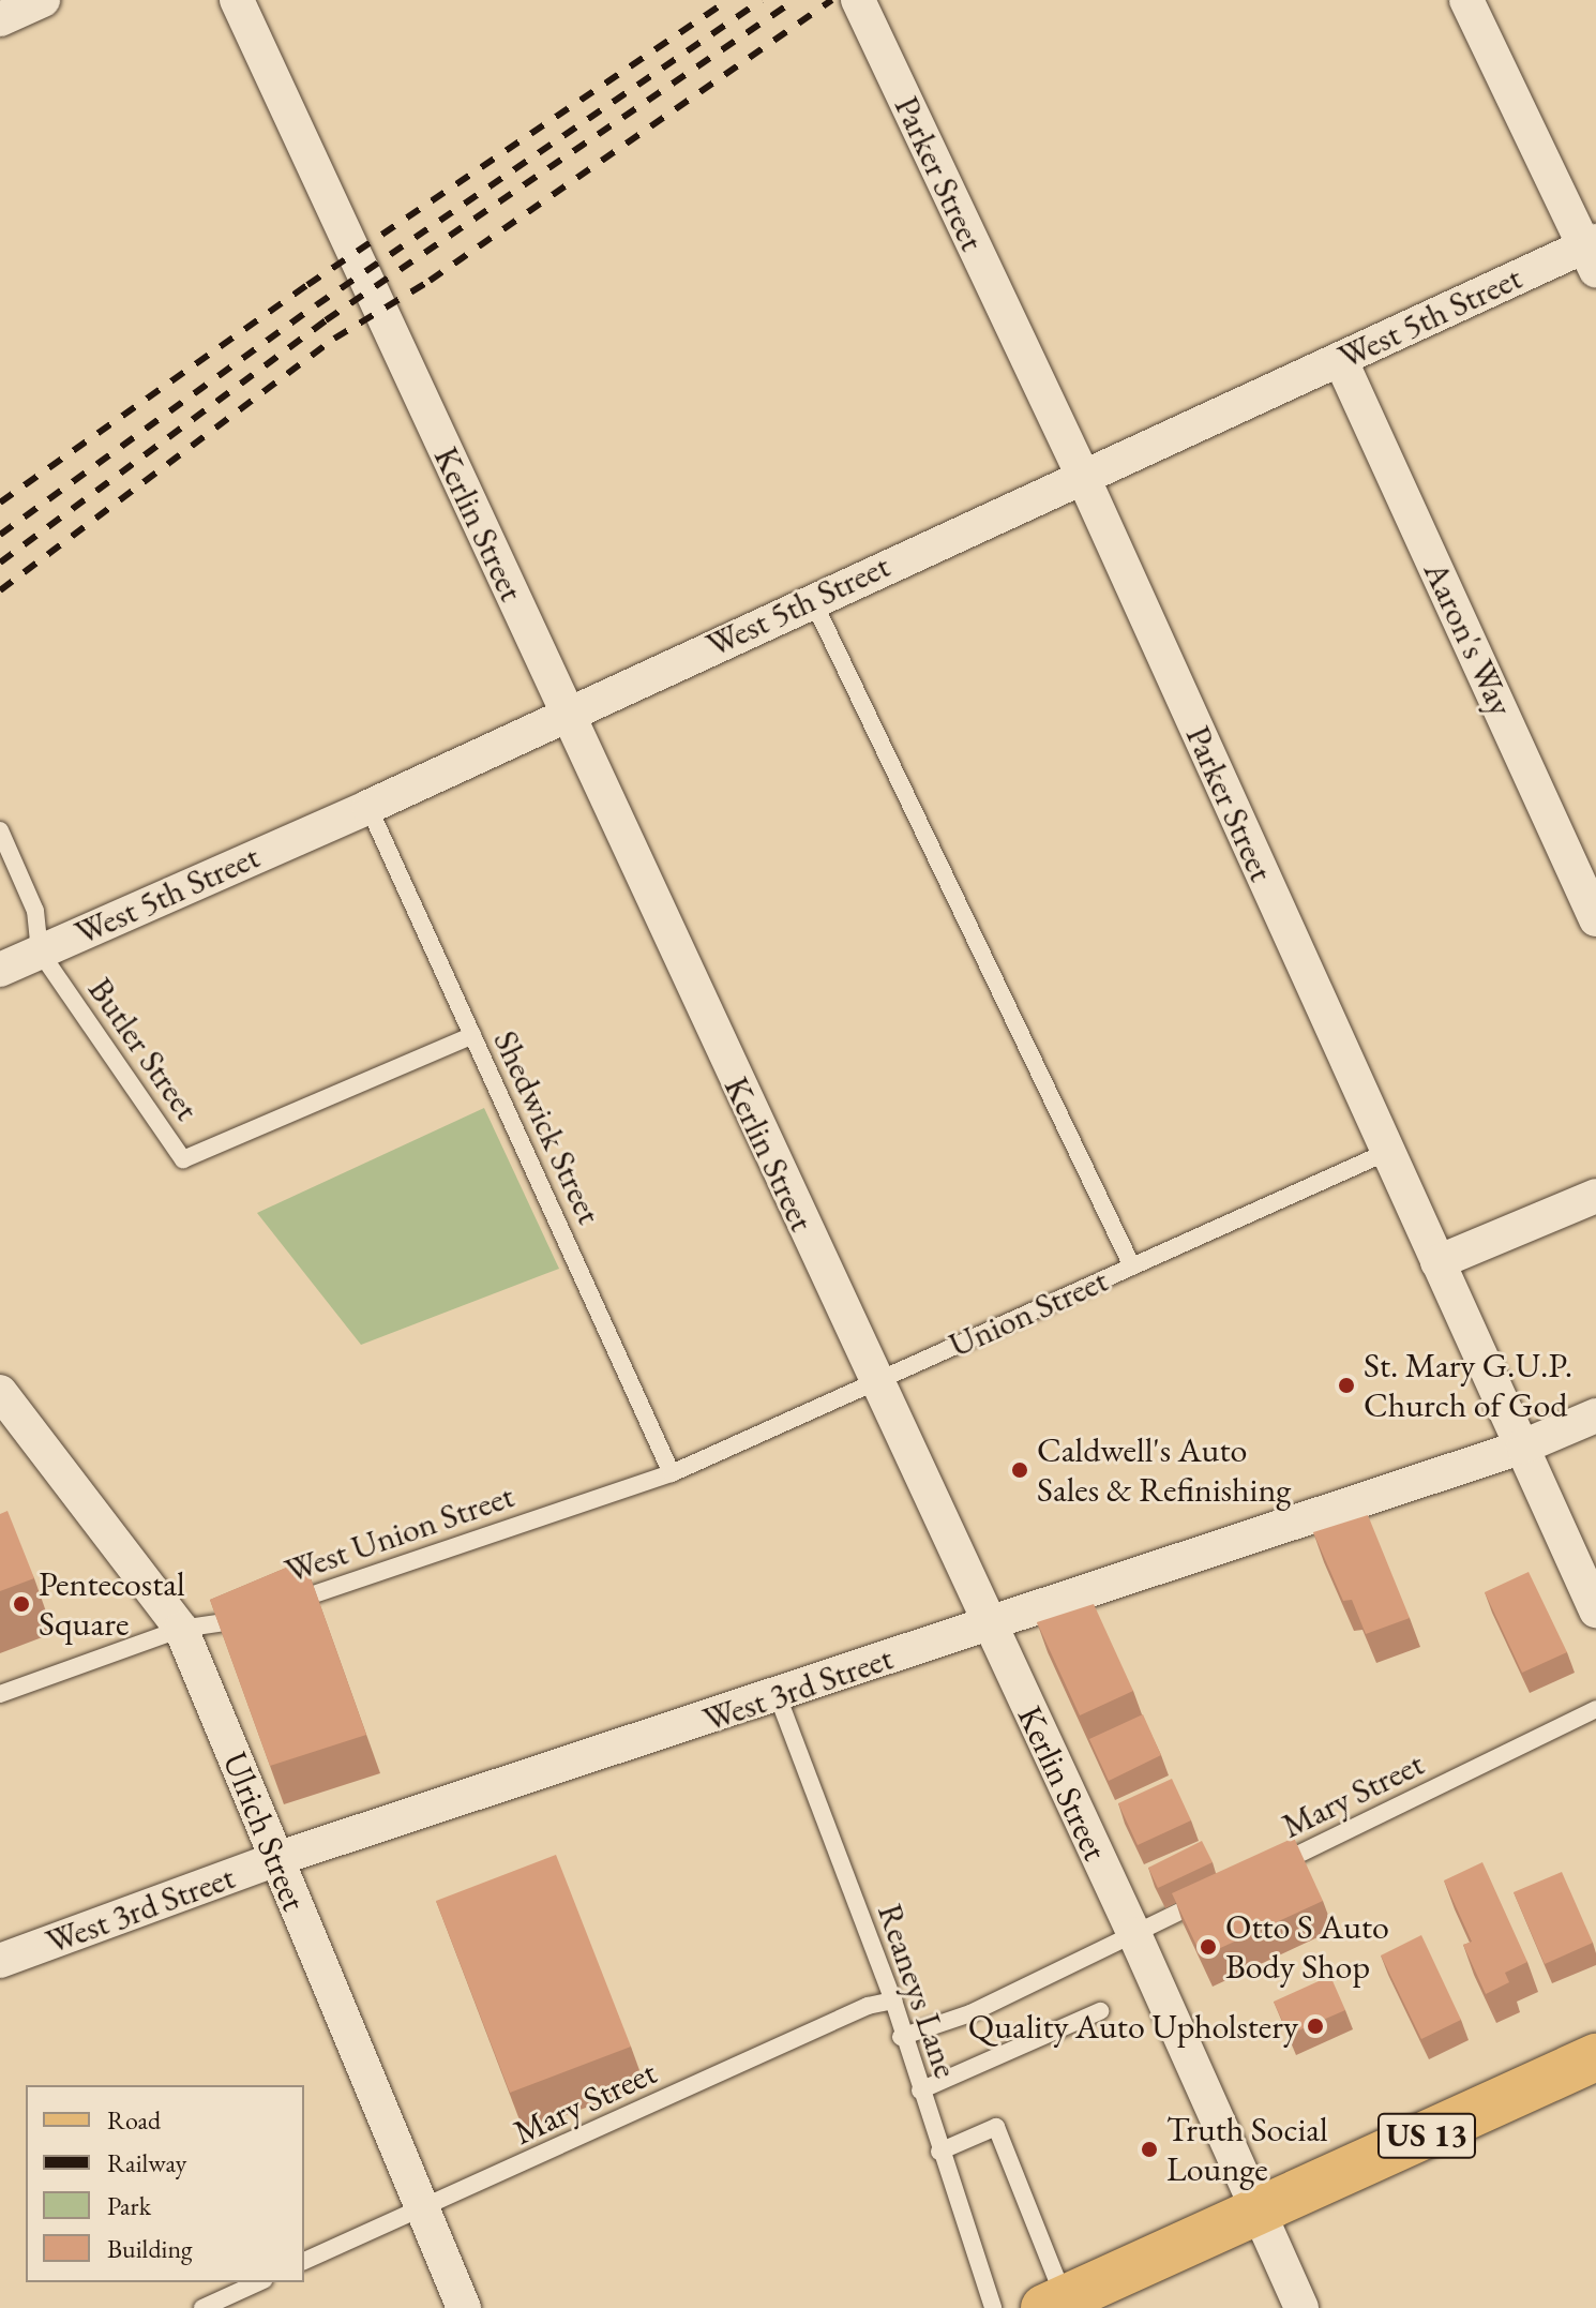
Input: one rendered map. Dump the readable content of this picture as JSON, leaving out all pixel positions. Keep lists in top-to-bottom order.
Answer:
{
  "streets": {
    "main road": ["US 13"],
    "street": [
      "Parker Street",
      "West 5th Street",
      "Kerlin Street",
      "Aaron's Way",
      "West 3rd Street",
      "Ulrich Street"
    ],
    "lane": [
      "Butler Street",
      "Shedwick Street",
      "Union Street",
      "West Union Street",
      "Mary Street",
      "Reaneys Lane"
    ]
  },
  "crossings": [
    ["Parker Street", "West 5th Street"],
    ["Parker Street", "Union Street"],
    ["Parker Street", "West 3rd Street"],
    ["West 5th Street", "Kerlin Street"],
    ["West 5th Street", "Aaron's Way"],
    ["West 5th Street", "Butler Street"],
    ["West 5th Street", "Shedwick Street"],
    ["Kerlin Street", "Union Street"],
    ["Kerlin Street", "West 3rd Street"],
    ["Kerlin Street", "US 13"],
    ["Butler Street", "Shedwick Street"],
    ["Shedwick Street", "Union Street"],
    ["Shedwick Street", "West Union Street"],
    ["Union Street", "West Union Street"],
    ["West Union Street", "Ulrich Street"],
    ["West 3rd Street", "Ulrich Street"],
    ["West 3rd Street", "Reaneys Lane"],
    ["Mary Street", "Ulrich Street"],
    ["Mary Street", "Reaneys Lane"]
  ],
  "places": [
    "St. Mary G.U.P. Church of God",
    "Caldwell's Auto Sales & Refinishing",
    "Pentecostal Square",
    "Otto S Auto Body Shop",
    "Quality Auto Upholstery",
    "Truth Social Lounge"
  ],
  "legend": [
    "Road",
    "Railway",
    "Park",
    "Building"
  ]
}
